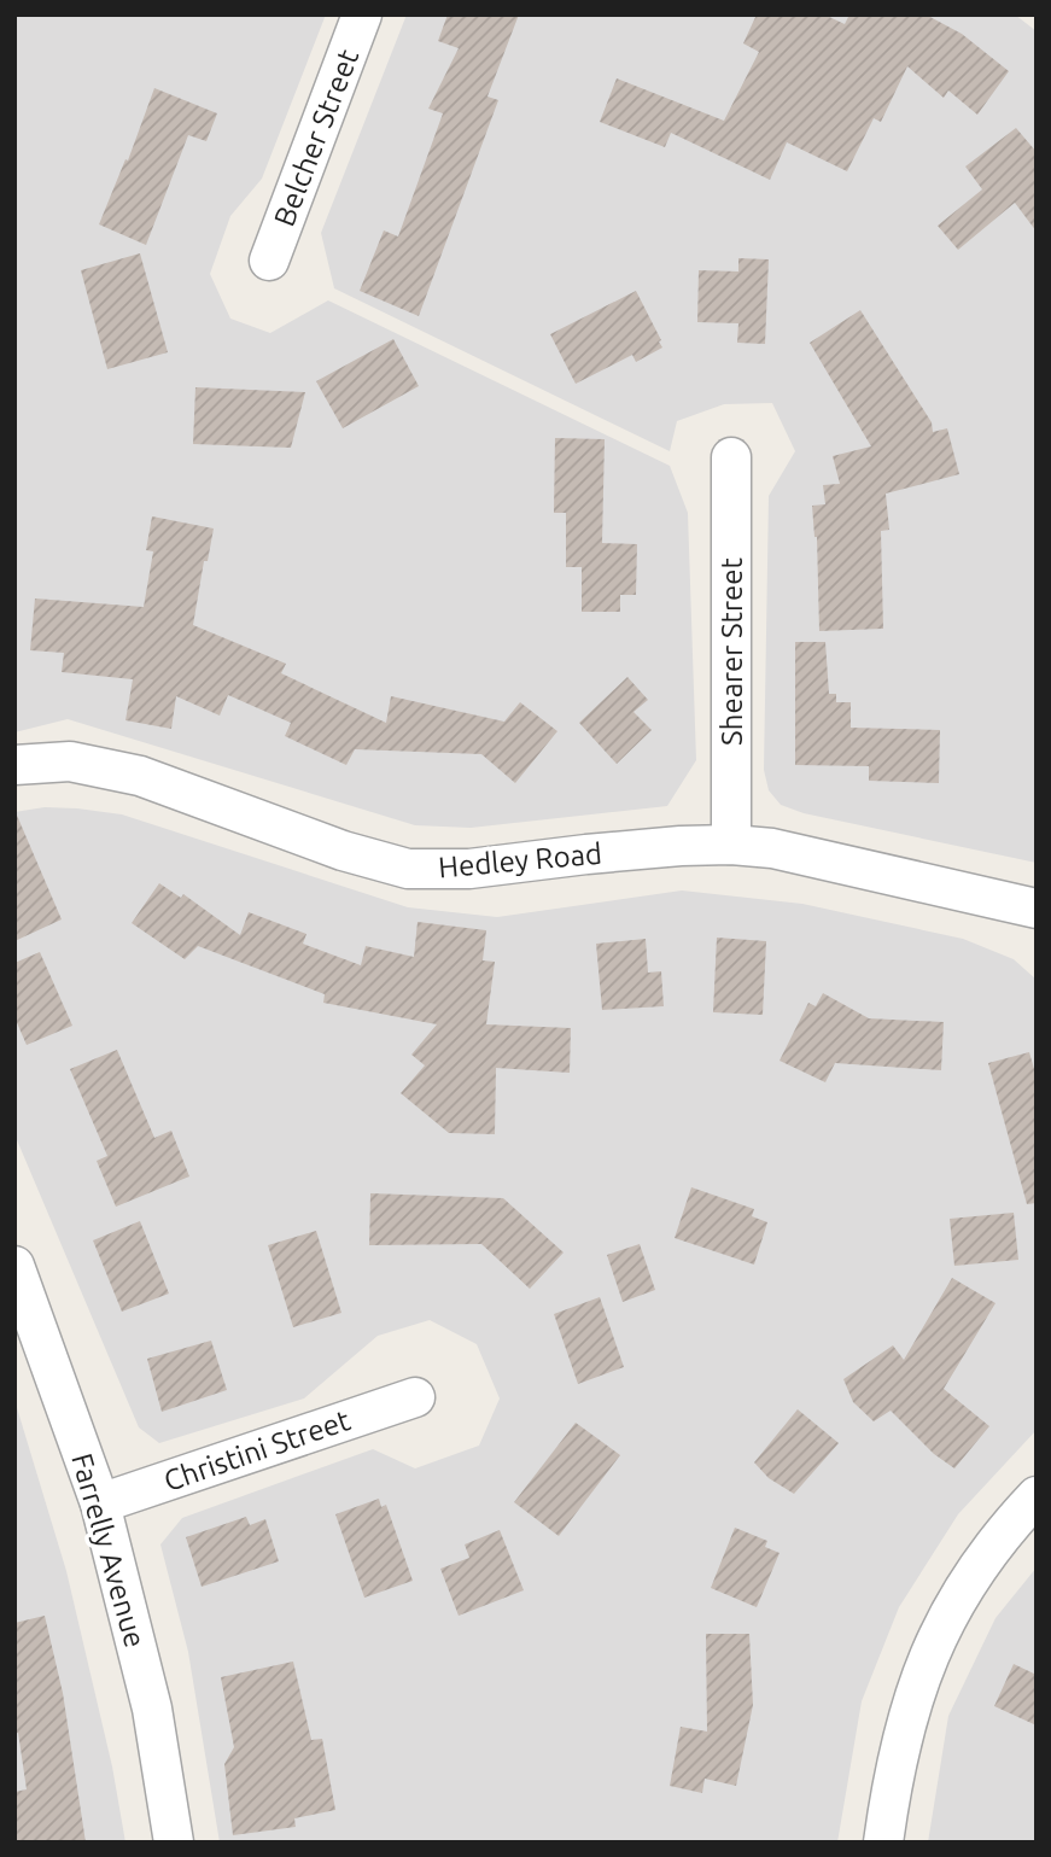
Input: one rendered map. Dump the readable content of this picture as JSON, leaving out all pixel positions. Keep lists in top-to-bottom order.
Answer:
{
  "streets": {
    "street": [
      "Belcher Street",
      "Shearer Street",
      "Hedley Road",
      "Christini Street",
      "Farrelly Avenue"
    ]
  },
  "crossings": [
    ["Shearer Street", "Hedley Road"],
    ["Christini Street", "Farrelly Avenue"]
  ]
}
